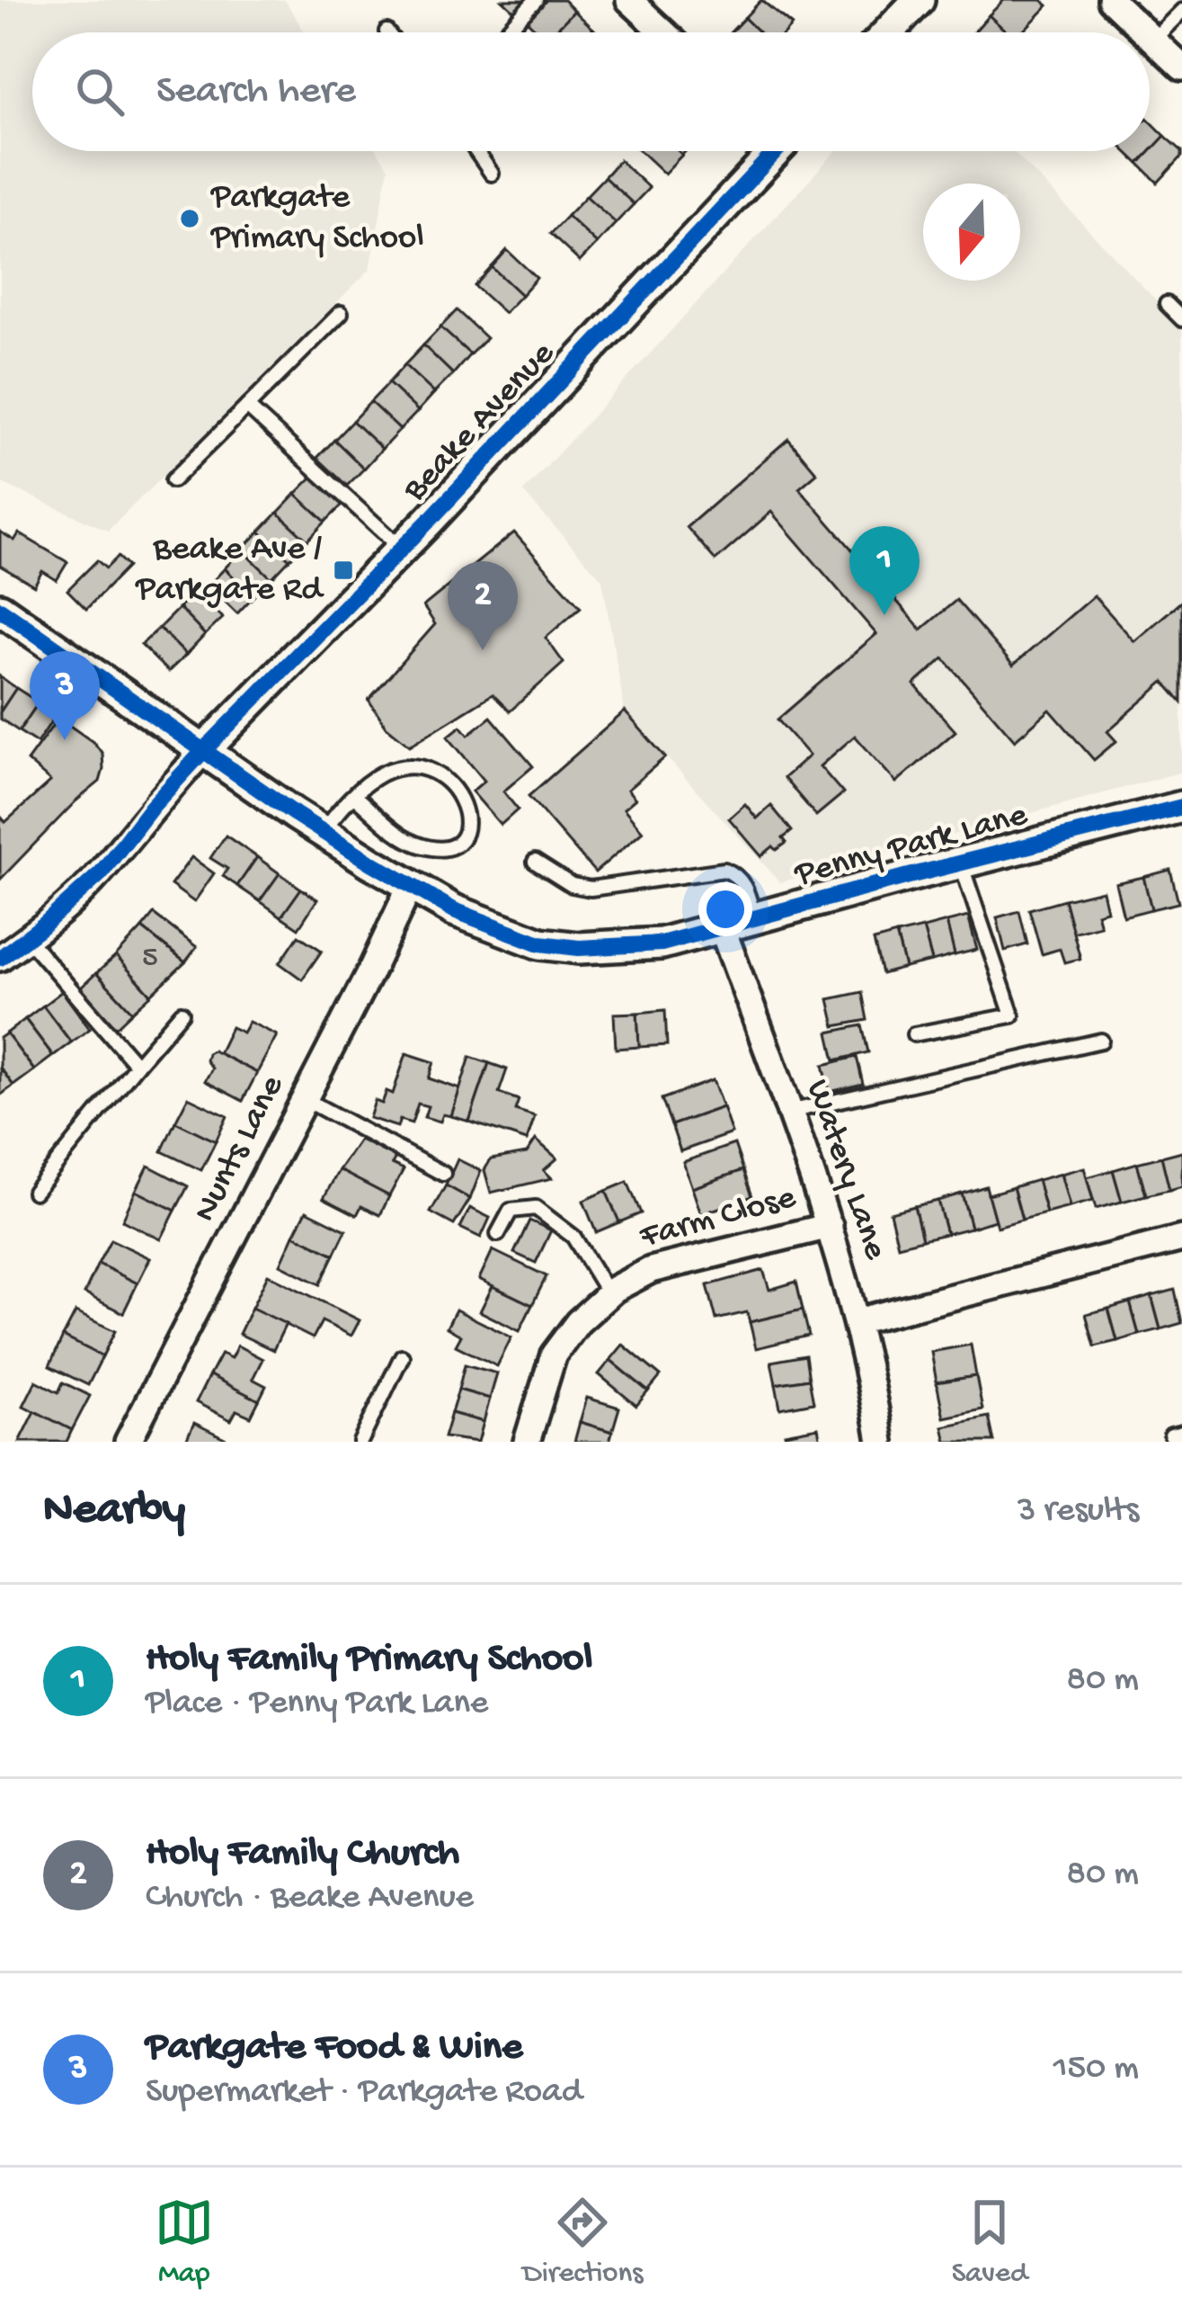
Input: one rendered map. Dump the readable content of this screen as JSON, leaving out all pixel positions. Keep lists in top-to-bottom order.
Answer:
{
  "streets": {
    "street": [
      "Beake Avenue",
      "Penny Park Lane",
      "Nunts Lane",
      "Watery Lane",
      "Farm Close"
    ]
  },
  "crossings": [
    ["Beake Avenue", "Penny Park Lane"],
    ["Penny Park Lane", "Nunts Lane"],
    ["Penny Park Lane", "Watery Lane"],
    ["Watery Lane", "Farm Close"]
  ],
  "places": {
    "other": ["Parkgate Primary School"],
    "transit": ["Beake Ave / Parkgate Rd"]
  },
  "house_numbers": ["5"],
  "north": "bottom",
  "page": {
    "search": "Search here",
    "pins": ["1", "2", "3"],
    "heading": ["Nearby", "3 results"],
    "list": [
      {
        "mark": "1",
        "name": "Holy Family Primary School",
        "note": "Place · Penny Park Lane",
        "value": "80 m"
      },
      {
        "mark": "2",
        "name": "Holy Family Church",
        "note": "Church · Beake Avenue",
        "value": "80 m"
      },
      {
        "mark": "3",
        "name": "Parkgate Food & Wine",
        "note": "Supermarket · Parkgate Road",
        "value": "150 m"
      }
    ],
    "nav": ["Map", "Directions", "Saved"]
  }
}
